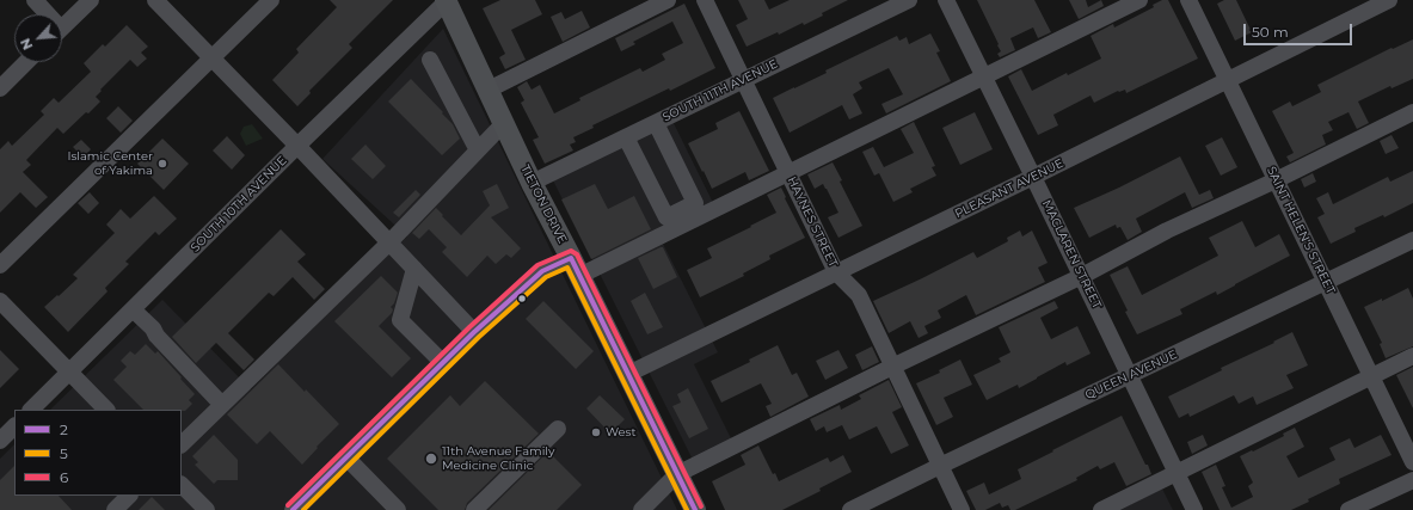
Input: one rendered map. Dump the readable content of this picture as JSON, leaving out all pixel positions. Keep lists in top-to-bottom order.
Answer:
{
  "streets": {
    "main road": ["TIETON DRIVE"],
    "street": [
      "SOUTH 11TH AVENUE",
      "PLEASANT AVENUE",
      "SOUTH 10TH AVENUE",
      "HAYNES STREET",
      "SAINT HELEN'S STREET",
      "MACLAREN STREET",
      "QUEEN AVENUE"
    ]
  },
  "crossings": [
    ["SOUTH 11TH AVENUE", "TIETON DRIVE"],
    ["SOUTH 11TH AVENUE", "HAYNES STREET"],
    ["PLEASANT AVENUE", "TIETON DRIVE"],
    ["PLEASANT AVENUE", "HAYNES STREET"],
    ["PLEASANT AVENUE", "SAINT HELEN'S STREET"],
    ["PLEASANT AVENUE", "MACLAREN STREET"],
    ["SOUTH 10TH AVENUE", "TIETON DRIVE"],
    ["HAYNES STREET", "QUEEN AVENUE"],
    ["SAINT HELEN'S STREET", "QUEEN AVENUE"],
    ["MACLAREN STREET", "QUEEN AVENUE"]
  ],
  "places": ["Islamic Center of Yakima", "West", "11th Avenue Family Medicine Clinic"],
  "lines": ["transit line 6", "transit line 2", "transit line 5"],
  "legend": ["2", "5", "6"],
  "scale_bar": "50 m",
  "north": "bottom left"
}
